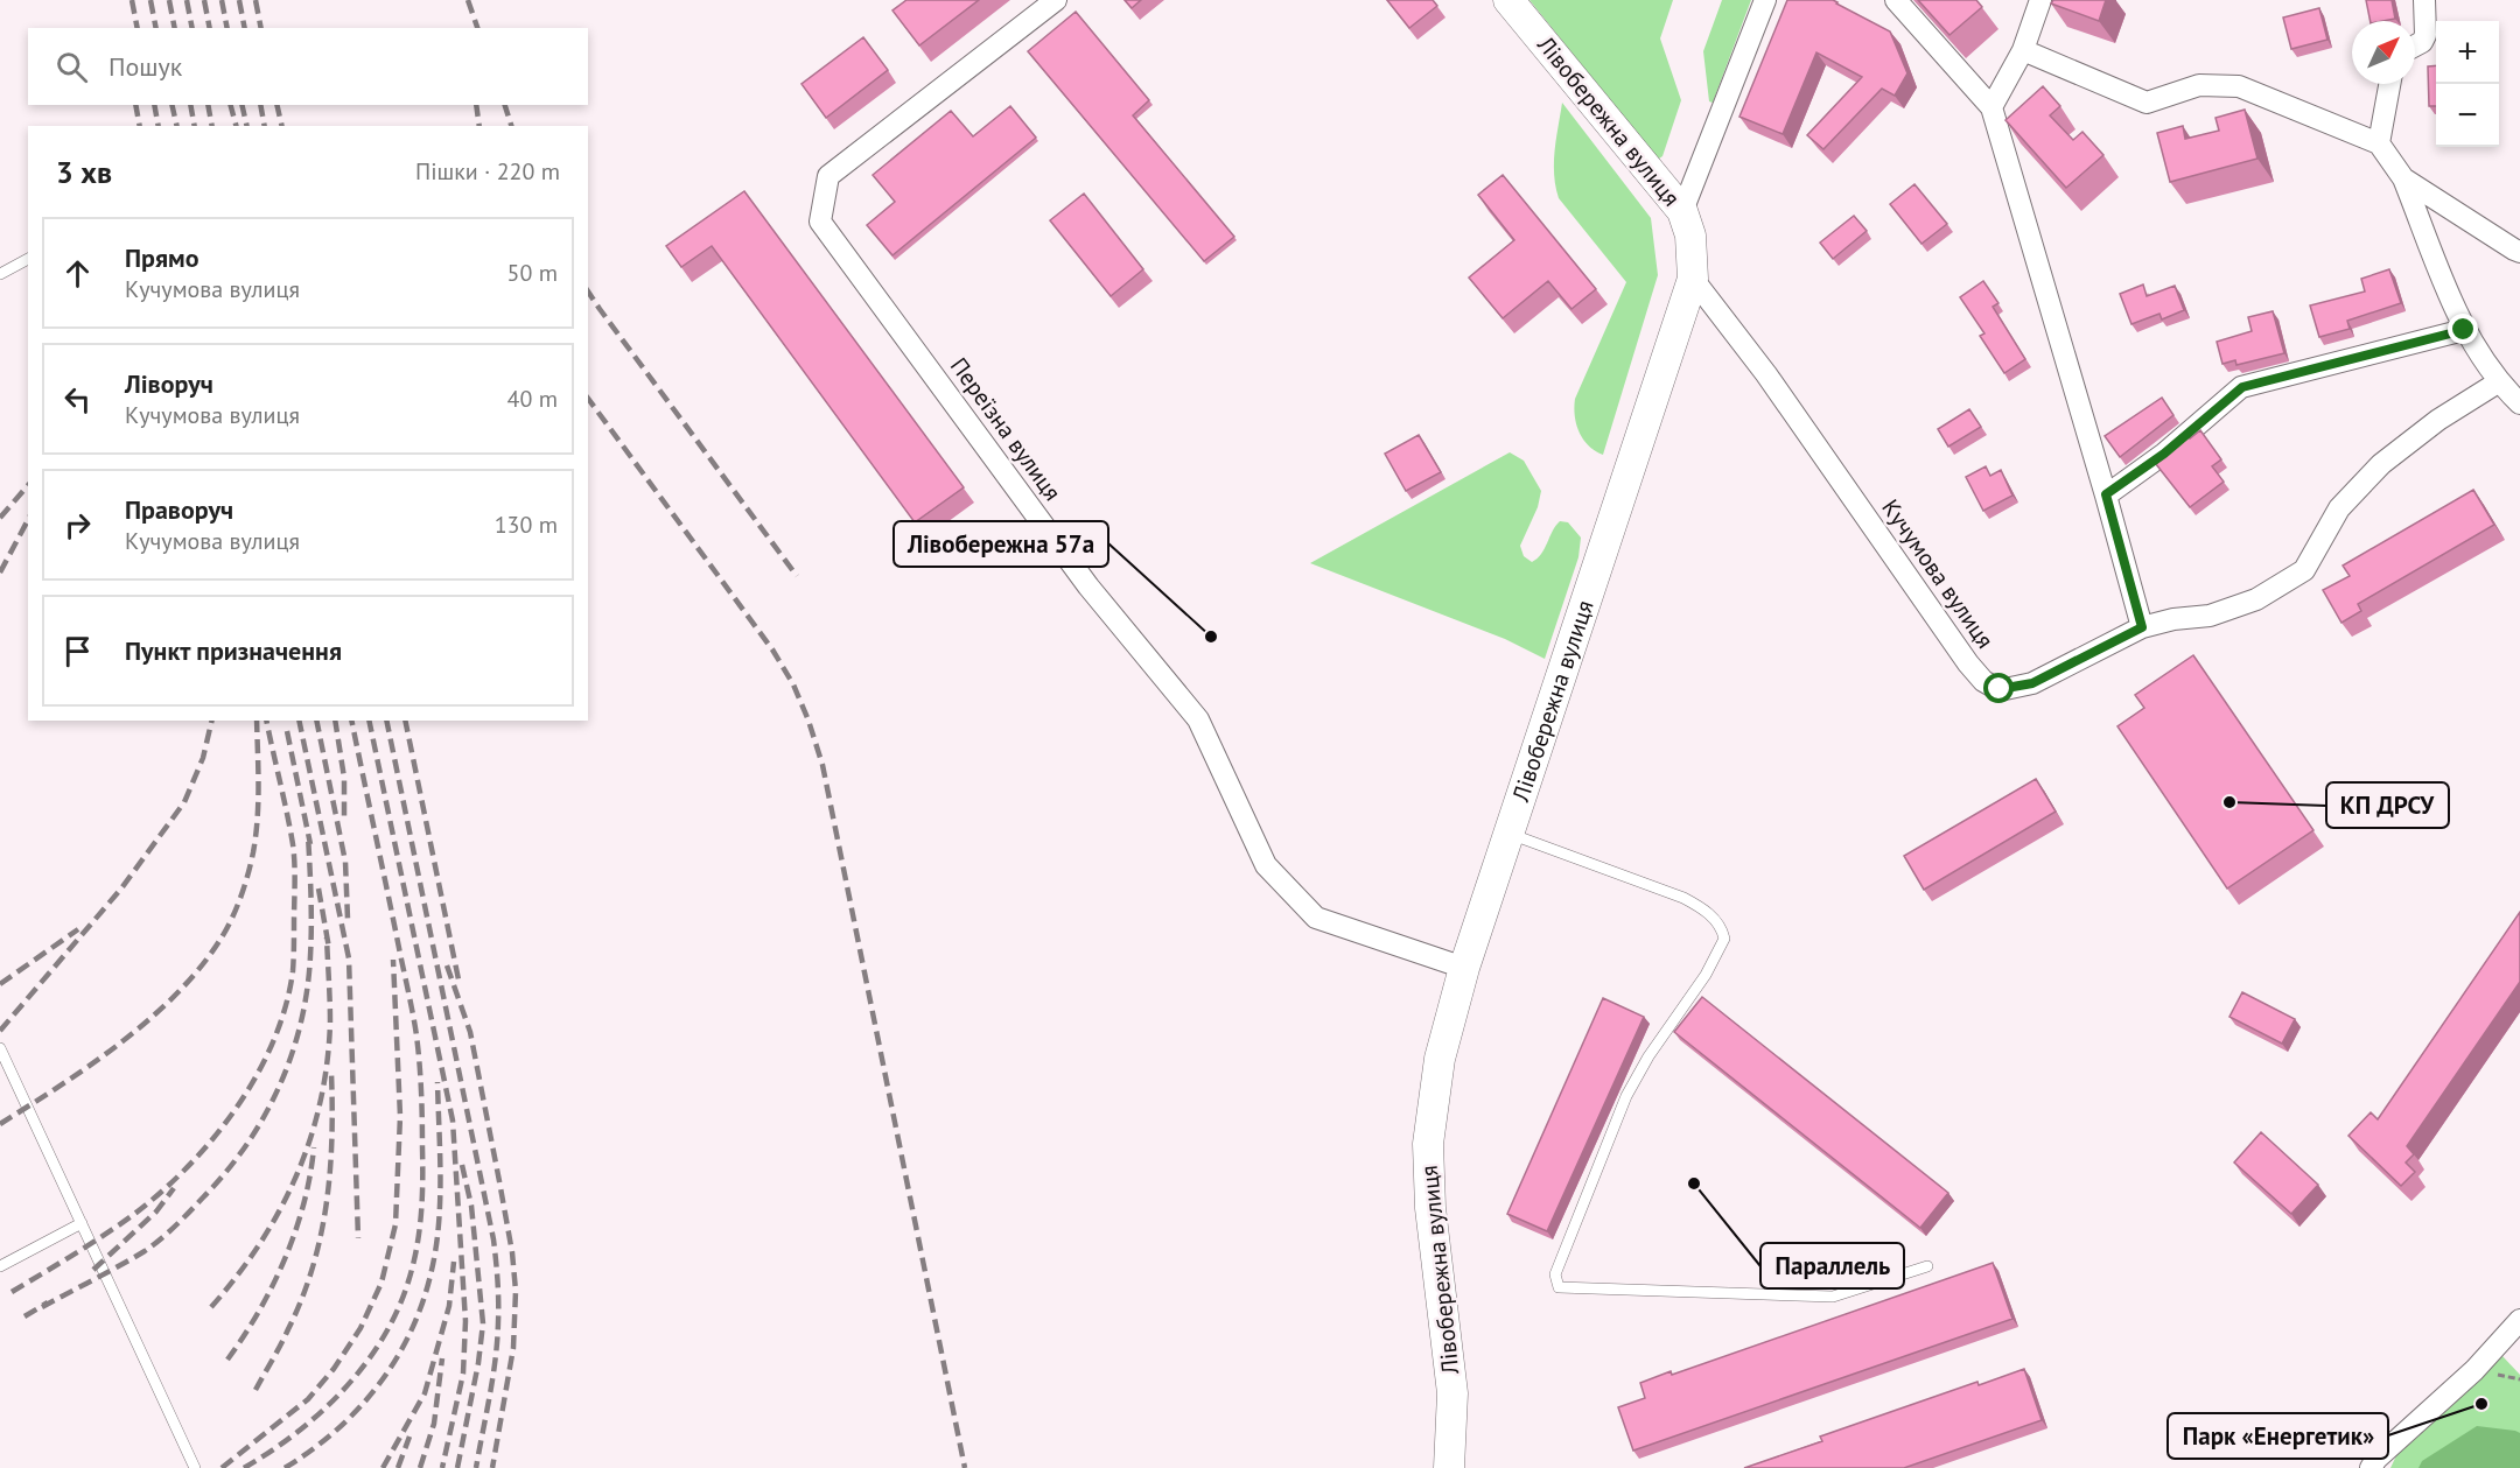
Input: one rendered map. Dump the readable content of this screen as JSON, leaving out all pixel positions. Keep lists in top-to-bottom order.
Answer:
{
  "streets": {
    "main road": ["Лівобережна вулиця"],
    "street": ["Переїзна вулиця", "Кучумова вулиця"]
  },
  "crossings": [
    ["Лівобережна вулиця", "Переїзна вулиця"],
    ["Лівобережна вулиця", "Кучумова вулиця"]
  ],
  "places": [
    "Лівобережна 57а",
    "КП ДРСУ",
    "Параллель",
    "Парк «Енергетик»"
  ],
  "north": "top right",
  "page": {
    "map_buttons": ["+", "−"],
    "search": "Пошук",
    "heading": ["3 хв", "Пішки · 220 m"],
    "list": [
      ["Прямо", "Кучумова вулиця", "50 m"],
      ["Ліворуч", "Кучумова вулиця", "40 m"],
      ["Праворуч", "Кучумова вулиця", "130 m"],
      "Пункт призначення"
    ]
  }
}
